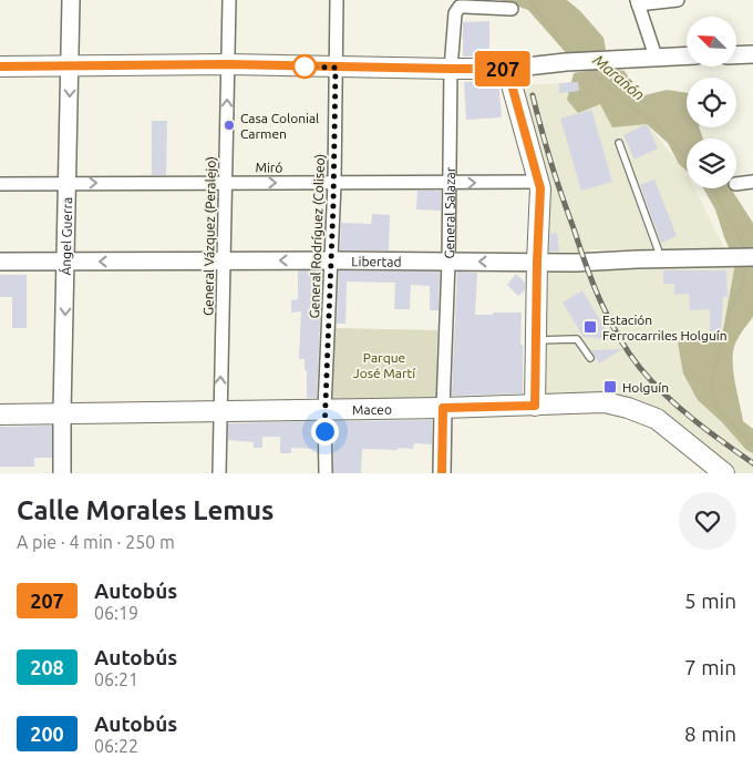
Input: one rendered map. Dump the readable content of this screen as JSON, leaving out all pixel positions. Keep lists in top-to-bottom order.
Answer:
{
  "streets": {
    "main road": ["Maceo"],
    "street": [
      "Miró",
      "General Salazar",
      "General Vázquez (Peralejo)",
      "General Rodríguez (Coliseo)",
      "Ángel Guerra",
      "Libertad"
    ]
  },
  "crossings": [
    ["Miró", "General Salazar"],
    ["Miró", "General Vázquez (Peralejo)"],
    ["Miró", "General Rodríguez (Coliseo)"],
    ["Miró", "Ángel Guerra"],
    ["General Salazar", "Libertad"],
    ["General Salazar", "Maceo"],
    ["General Vázquez (Peralejo)", "Libertad"],
    ["General Vázquez (Peralejo)", "Maceo"],
    ["General Rodríguez (Coliseo)", "Libertad"],
    ["General Rodríguez (Coliseo)", "Maceo"],
    ["Ángel Guerra", "Libertad"],
    ["Ángel Guerra", "Maceo"]
  ],
  "one_way": [
    "Miró",
    "General Vázquez (Peralejo)",
    "Ángel Guerra",
    "Libertad"
  ],
  "water": ["Marañón"],
  "parks": ["Parque José Martí"],
  "places": {
    "other": ["Casa Colonial Carmen"],
    "transit": ["Estación Ferrocarriles Holguín", "Holguín"]
  },
  "lines": ["bus line 207"],
  "north": "top left",
  "page": {
    "on_map": "207",
    "heading": ["Calle Morales Lemus", "A pie · 4 min · 250 m"],
    "list": [
      {
        "mark": "207",
        "name": "Autobús",
        "note": "06:19",
        "value": "5 min"
      },
      {
        "mark": "208",
        "name": "Autobús",
        "note": "06:21",
        "value": "7 min"
      },
      {
        "mark": "200",
        "name": "Autobús",
        "note": "06:22",
        "value": "8 min"
      }
    ]
  }
}
